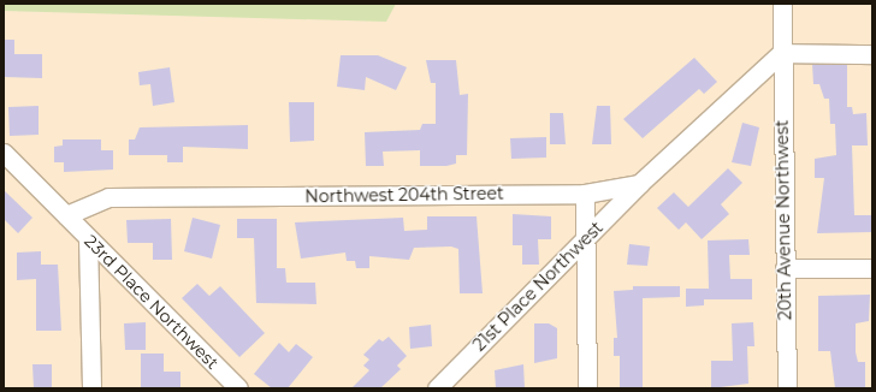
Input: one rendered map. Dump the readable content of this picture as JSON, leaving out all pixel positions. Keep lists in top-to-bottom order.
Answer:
{
  "streets": {
    "street": [
      "Northwest 204th Street",
      "20th Avenue Northwest",
      "21st Place Northwest",
      "23rd Place Northwest"
    ]
  },
  "crossings": [
    ["Northwest 204th Street", "21st Place Northwest"],
    ["Northwest 204th Street", "23rd Place Northwest"]
  ]
}
